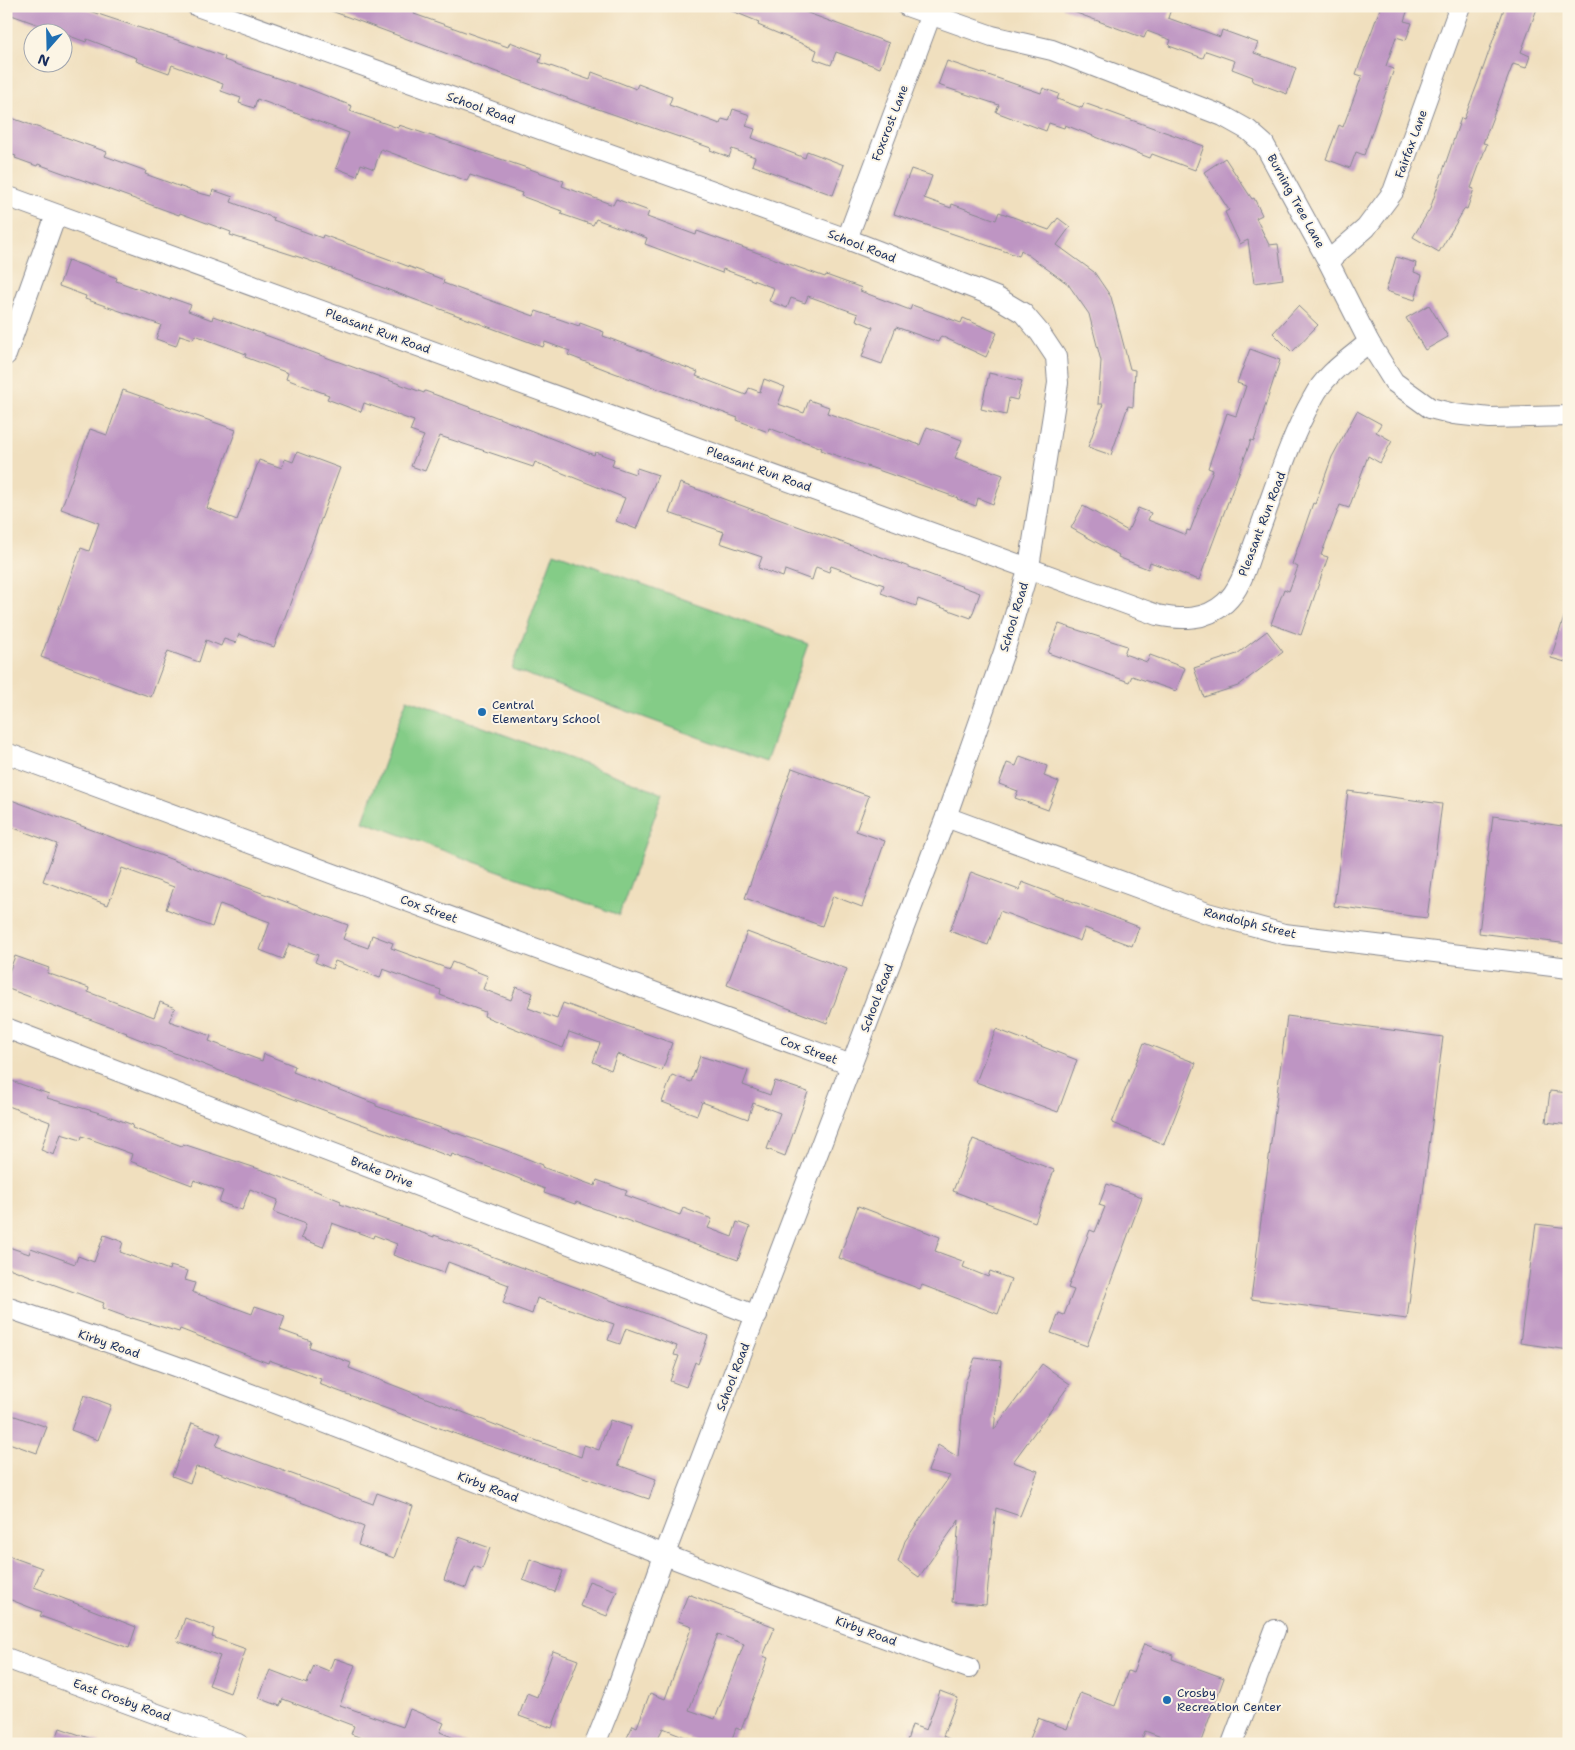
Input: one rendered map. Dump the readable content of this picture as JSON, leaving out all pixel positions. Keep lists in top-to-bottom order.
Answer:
{
  "streets": {
    "street": [
      "School Road",
      "Foxcrost Lane",
      "Fairfax Lane",
      "Burning Tree Lane",
      "Pleasant Run Road",
      "Cox Street",
      "Randolph Street",
      "Brake Drive",
      "Kirby Road",
      "East Crosby Road"
    ]
  },
  "crossings": [
    ["School Road", "Foxcrost Lane"],
    ["School Road", "Pleasant Run Road"],
    ["School Road", "Cox Street"],
    ["School Road", "Randolph Street"],
    ["School Road", "Brake Drive"],
    ["School Road", "Kirby Road"],
    ["Foxcrost Lane", "Burning Tree Lane"],
    ["Fairfax Lane", "Burning Tree Lane"],
    ["Burning Tree Lane", "Pleasant Run Road"]
  ],
  "places": ["Central Elementary School", "Crosby Recreation Center"],
  "north": "bottom"
}
